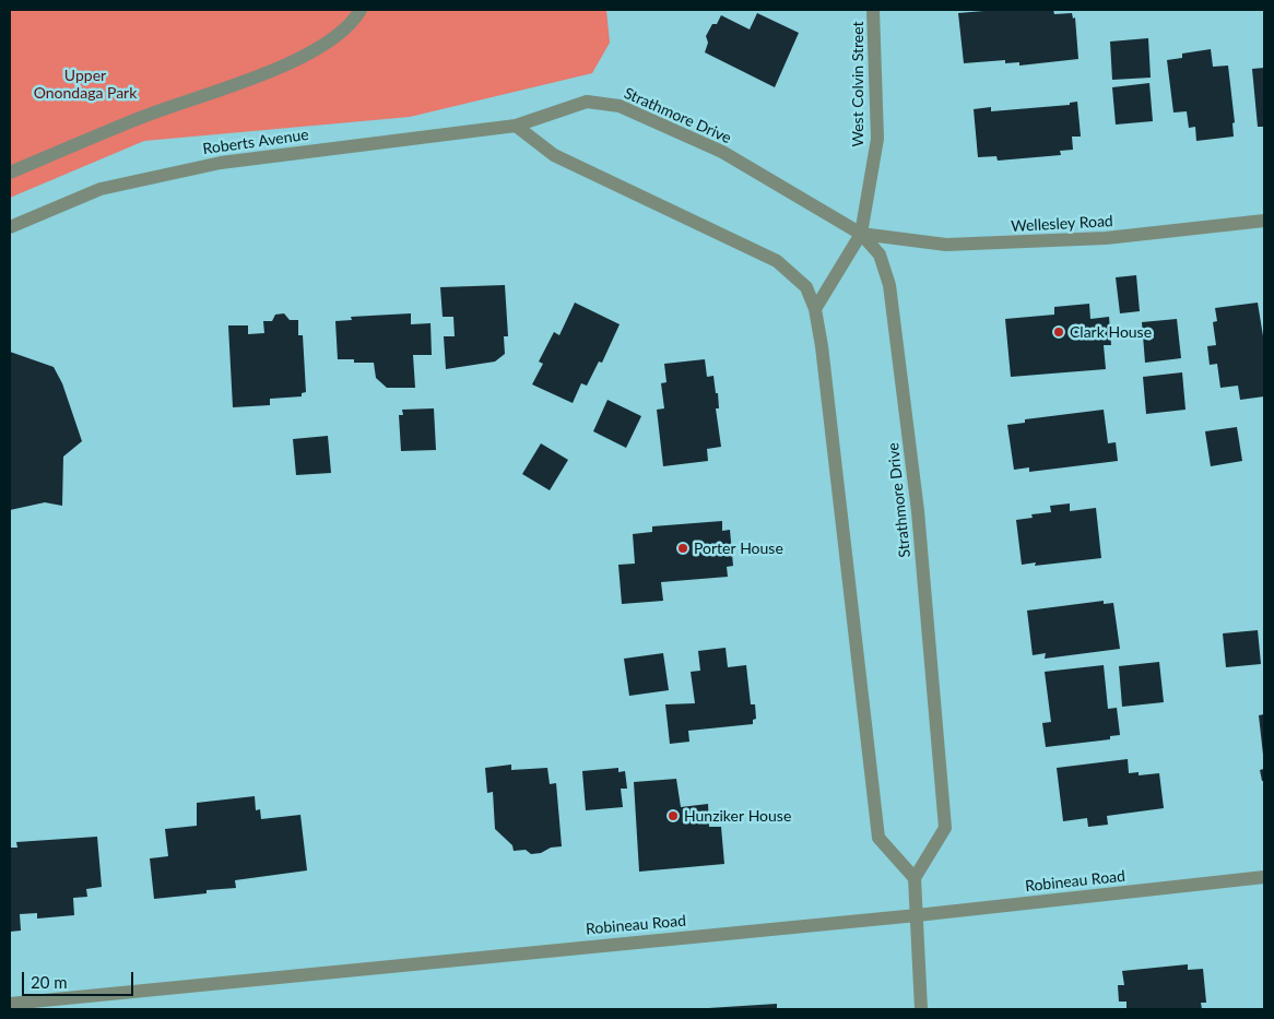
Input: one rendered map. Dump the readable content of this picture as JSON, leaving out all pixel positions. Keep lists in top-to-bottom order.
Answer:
{
  "streets": {
    "street": [
      "West Colvin Street",
      "Strathmore Drive",
      "Roberts Avenue",
      "Wellesley Road",
      "Robineau Road"
    ]
  },
  "crossings": [
    ["West Colvin Street", "Strathmore Drive"],
    ["West Colvin Street", "Wellesley Road"],
    ["Strathmore Drive", "Roberts Avenue"],
    ["Strathmore Drive", "Wellesley Road"]
  ],
  "parks": ["Upper Onondaga Park"],
  "places": ["Clark House", "Porter House", "Hunziker House"],
  "scale_bar": "20 m"
}
